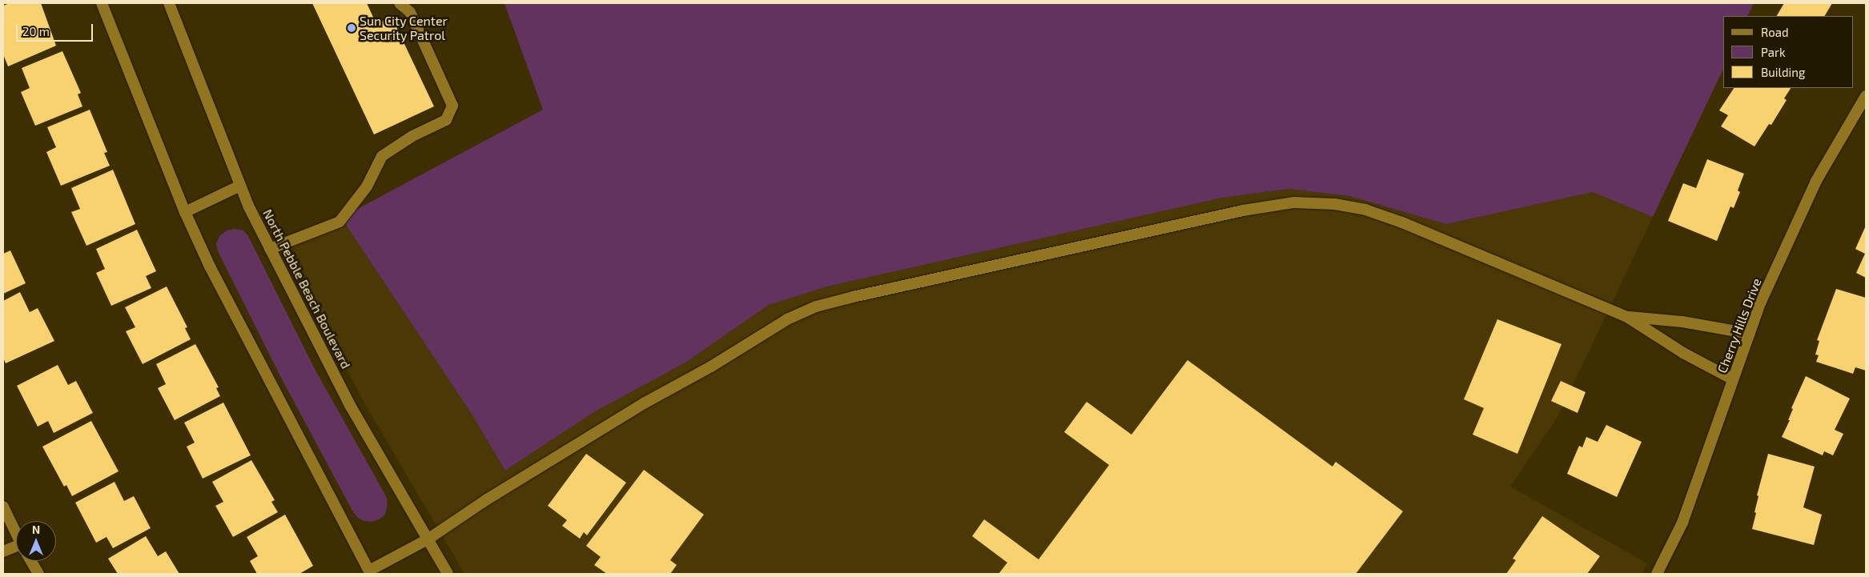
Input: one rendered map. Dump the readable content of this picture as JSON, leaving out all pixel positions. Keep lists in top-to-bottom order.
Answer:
{
  "streets": {
    "street": ["North Pebble Beach Boulevard", "Cherry Hills Drive"]
  },
  "places": ["Sun City Center Security Patrol"],
  "legend": ["Road", "Park", "Building"],
  "scale_bar": "20 m",
  "north": "top"
}
